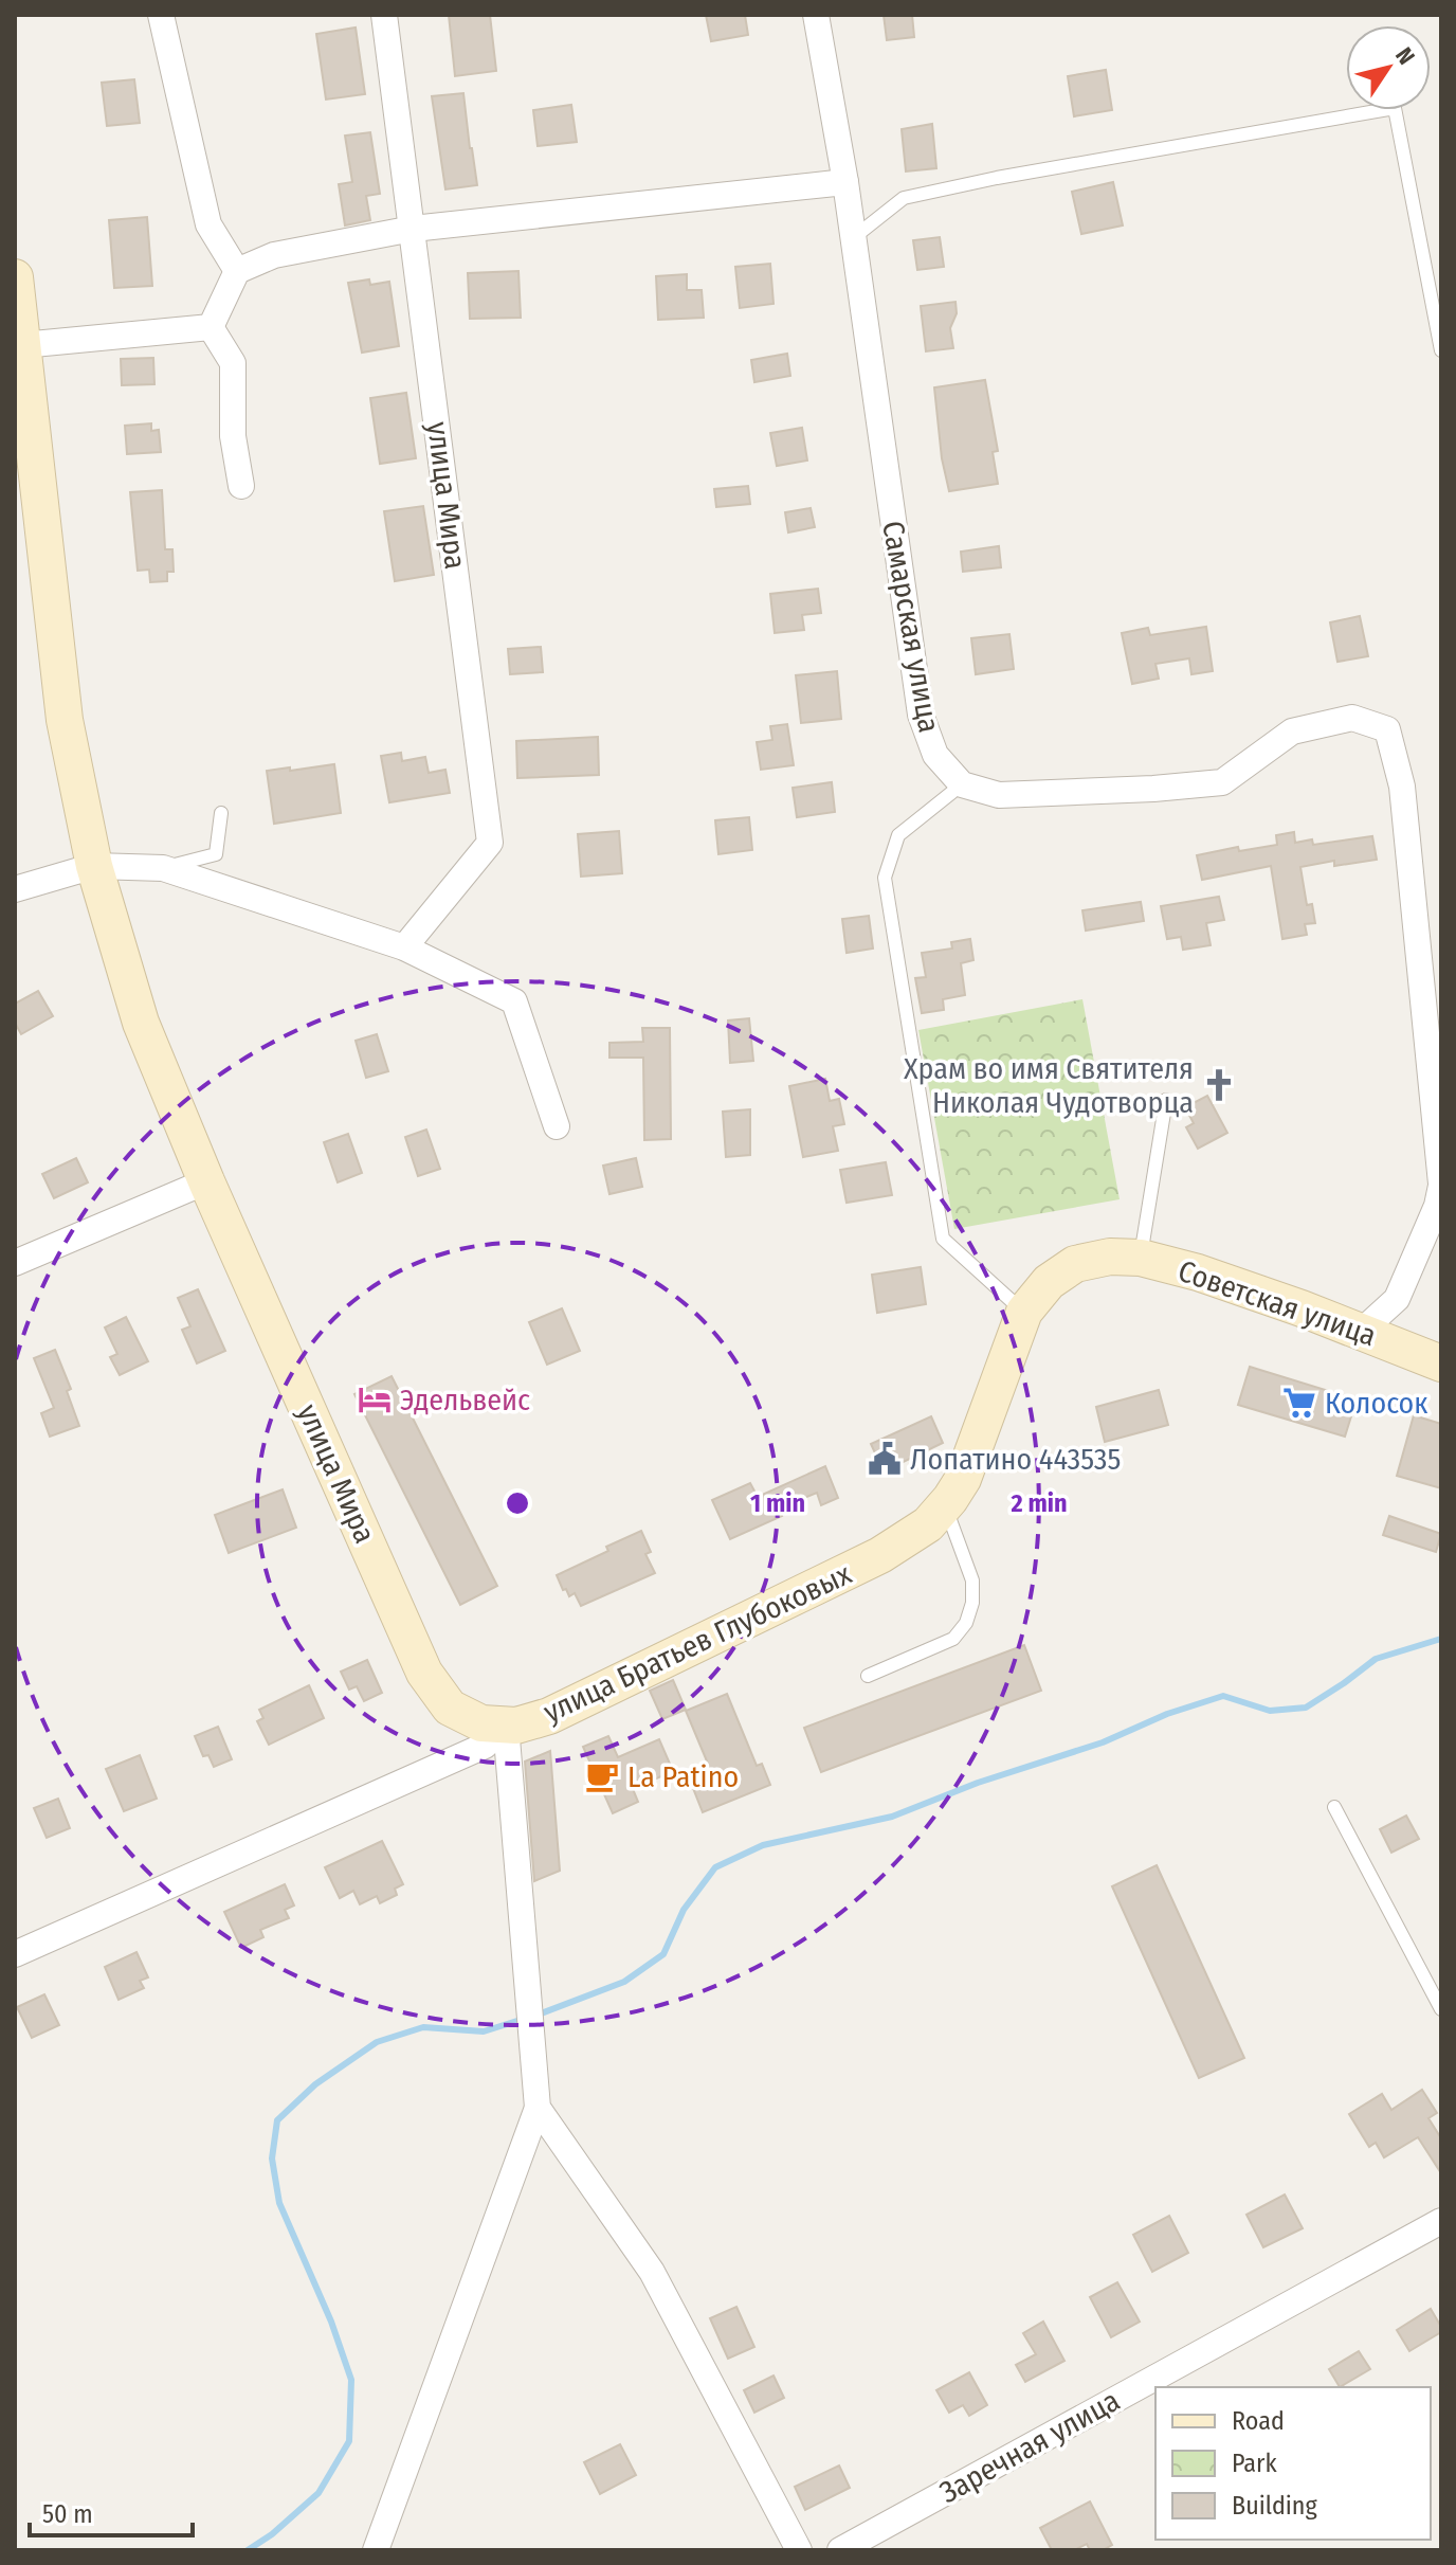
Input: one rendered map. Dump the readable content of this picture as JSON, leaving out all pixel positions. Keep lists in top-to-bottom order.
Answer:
{
  "streets": {
    "street": [
      "улица Мира",
      "Самарская улица",
      "Советская улица",
      "улица Братьев Глубоковых",
      "Заречная улица"
    ]
  },
  "crossings": [
    ["улица Мира", "улица Братьев Глубоковых"],
    ["Советская улица", "улица Братьев Глубоковых"]
  ],
  "places": {
    "church": ["Храм во имя Святителя Николая Чудотворца"],
    "hotel": ["Эдельвейс"],
    "supermarket": ["Колосок"],
    "public building": ["Лопатино 443535"],
    "cafe": ["La Patino"]
  },
  "legend": ["Road", "Park", "Building"],
  "scale_bar": "50 m",
  "north": "top right",
  "rings": ["1 min", "2 min"]
}
